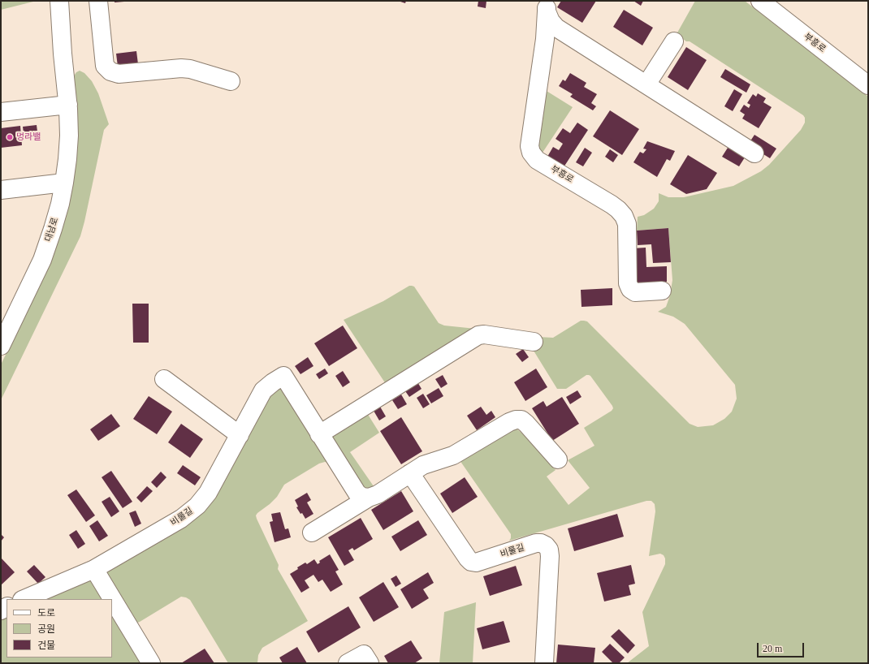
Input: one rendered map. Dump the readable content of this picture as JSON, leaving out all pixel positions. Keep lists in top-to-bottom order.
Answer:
{
  "streets": {
    "street": ["부흥로", "대남로", "비룰길"]
  },
  "places": ["멍라밸"],
  "legend": ["도로", "공원", "건물"],
  "scale_bar": "20 m"
}
